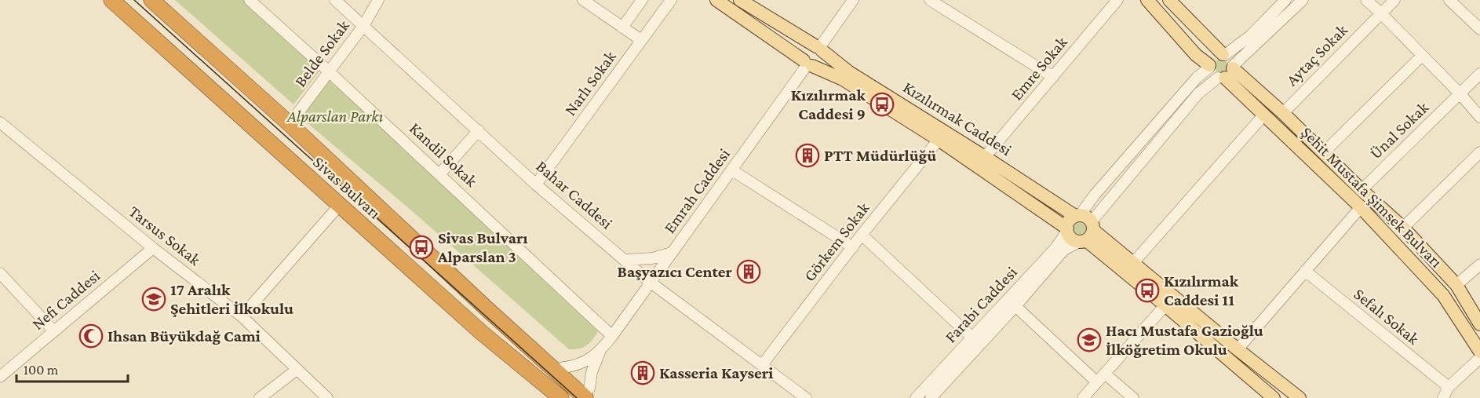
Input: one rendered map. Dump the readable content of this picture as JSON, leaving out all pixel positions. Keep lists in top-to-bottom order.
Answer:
{
  "streets": {
    "highway": ["Sivas Bulvarı"],
    "main road": ["Kızılırmak Caddesi", "Şehit Mustafa Şimsek Bulvarı"],
    "street": [
      "Belde Sokak",
      "Aytaç Sokak",
      "Emre Sokak",
      "Narlı Sokak",
      "Ünal Sokak",
      "Kandil Sokak",
      "Emrah Caddesi",
      "Bahar Caddesi",
      "Tarsus Sokak",
      "Görkem Sokak",
      "Nefi Caddesi",
      "Farabi Caddesi",
      "Sefalı Sokak"
    ]
  },
  "crossings": [
    ["Belde Sokak", "Kandil Sokak"],
    ["Belde Sokak", "Sivas Bulvarı"],
    ["Belde Sokak", "Bahar Caddesi"],
    ["Aytaç Sokak", "Şehit Mustafa Şimsek Bulvarı"],
    ["Emre Sokak", "Kızılırmak Caddesi"],
    ["Narlı Sokak", "Bahar Caddesi"],
    ["Kızılırmak Caddesi", "Emrah Caddesi"],
    ["Kızılırmak Caddesi", "Görkem Sokak"],
    ["Kızılırmak Caddesi", "Farabi Caddesi"],
    ["Ünal Sokak", "Şehit Mustafa Şimsek Bulvarı"],
    ["Kandil Sokak", "Emrah Caddesi"],
    ["Emrah Caddesi", "Bahar Caddesi"],
    ["Bahar Caddesi", "Görkem Sokak"],
    ["Şehit Mustafa Şimsek Bulvarı", "Farabi Caddesi"],
    ["Tarsus Sokak", "Nefi Caddesi"]
  ],
  "parks": ["Alparslan Parkı"],
  "places": {
    "bus stop": ["Kızılırmak Caddesi 9", "Sivas Bulvarı Alparslan 3", "Kızılırmak Caddesi 11"],
    "building": ["PTT Müdürlüğü", "Başyazıcı Center", "Kasseria Kayseri"],
    "school or university": ["17 Aralık Şehitleri İlkokulu", "Hacı Mustafa Gazioğlu İlköğretim Okulu"],
    "mosque": ["Ihsan Büyükdağ Cami"]
  },
  "scale_bar": "100 m"
}
